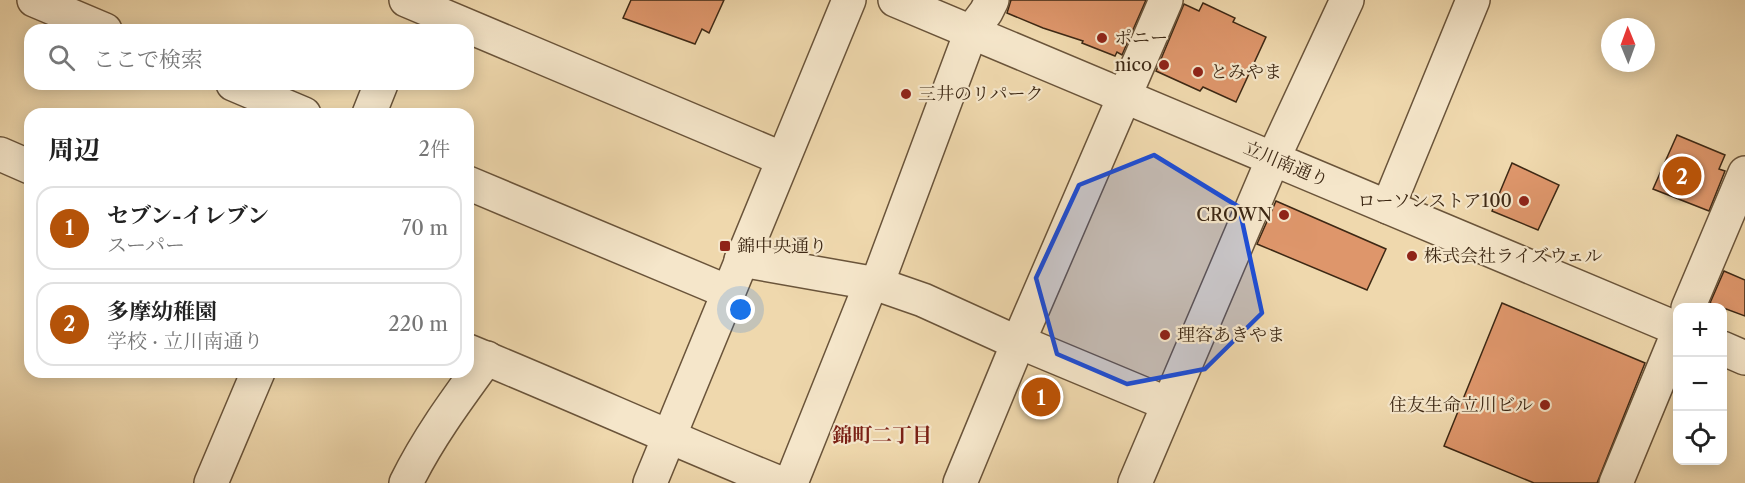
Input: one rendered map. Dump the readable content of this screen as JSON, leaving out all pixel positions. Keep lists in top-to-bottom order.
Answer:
{
  "streets": {
    "street": ["立川南通り"]
  },
  "districts": ["錦町二丁目"],
  "places": {
    "other": [
      "ポニー",
      "nico",
      "とみやま",
      "三井のリパーク",
      "ローソンストア100",
      "CROWN",
      "株式会社ライズウェル",
      "理容あきやま",
      "住友生命立川ビル"
    ],
    "transit": ["錦中央通り"]
  },
  "north": "top",
  "page": {
    "search": "ここで検索",
    "heading": ["周辺", "2件"],
    "pins": ["2", "1"],
    "list": [
      {
        "mark": "1",
        "name": "セブン-イレブン",
        "note": "スーパー",
        "value": "70 m"
      },
      {
        "mark": "2",
        "name": "多摩幼稚園",
        "note": "学校 · 立川南通り",
        "value": "220 m"
      }
    ],
    "map_buttons": ["+", "−"]
  }
}
